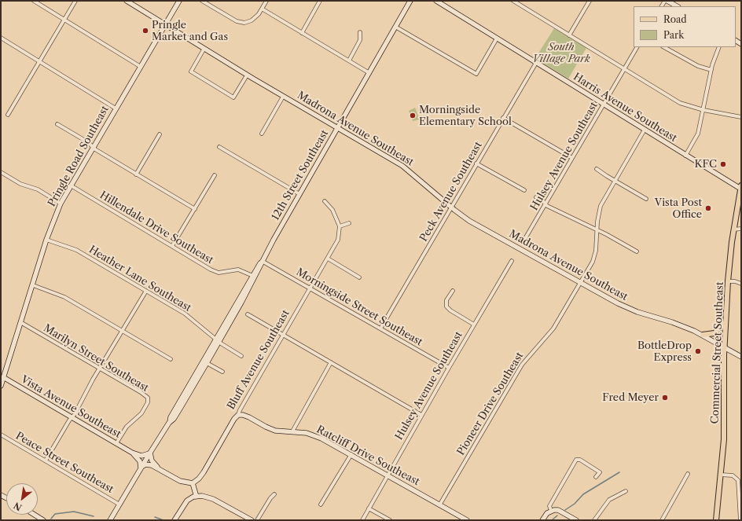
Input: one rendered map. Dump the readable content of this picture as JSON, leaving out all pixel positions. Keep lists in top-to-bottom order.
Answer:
{
  "streets": {
    "main road": [
      "Harris Avenue Southeast",
      "Madrona Avenue Southeast",
      "Pringle Road Southeast",
      "12th Street Southeast",
      "Commercial Street Southeast",
      "Bluff Avenue Southeast",
      "Vista Avenue Southeast",
      "Ratcliff Drive Southeast"
    ],
    "street": [
      "Hulsey Avenue Southeast",
      "Peck Avenue Southeast",
      "Hillendale Drive Southeast",
      "Heather Lane Southeast",
      "Morningside Street Southeast",
      "Marilyn Street Southeast",
      "Pioneer Drive Southeast",
      "Peace Street Southeast"
    ]
  },
  "crossings": [
    ["Harris Avenue Southeast", "Hulsey Avenue Southeast"],
    ["Harris Avenue Southeast", "Peck Avenue Southeast"],
    ["Harris Avenue Southeast", "Commercial Street Southeast"],
    ["Harris Avenue Southeast", "Pioneer Drive Southeast"],
    ["Madrona Avenue Southeast", "Pringle Road Southeast"],
    ["Madrona Avenue Southeast", "12th Street Southeast"],
    ["Madrona Avenue Southeast", "Peck Avenue Southeast"],
    ["Madrona Avenue Southeast", "Commercial Street Southeast"],
    ["Madrona Avenue Southeast", "Pioneer Drive Southeast"],
    ["Pringle Road Southeast", "Hillendale Drive Southeast"],
    ["Pringle Road Southeast", "Heather Lane Southeast"],
    ["Pringle Road Southeast", "Marilyn Street Southeast"],
    ["Pringle Road Southeast", "Vista Avenue Southeast"],
    ["Hulsey Avenue Southeast", "Morningside Street Southeast"],
    ["Hulsey Avenue Southeast", "Ratcliff Drive Southeast"],
    ["12th Street Southeast", "Hillendale Drive Southeast"],
    ["12th Street Southeast", "Heather Lane Southeast"],
    ["12th Street Southeast", "Morningside Street Southeast"],
    ["12th Street Southeast", "Peace Street Southeast"],
    ["Peck Avenue Southeast", "Morningside Street Southeast"],
    ["Morningside Street Southeast", "Bluff Avenue Southeast"],
    ["Marilyn Street Southeast", "Vista Avenue Southeast"],
    ["Bluff Avenue Southeast", "Ratcliff Drive Southeast"],
    ["Pioneer Drive Southeast", "Ratcliff Drive Southeast"]
  ],
  "parks": ["South Village Park"],
  "places": [
    "Pringle Market and Gas",
    "Morningside Elementary School",
    "KFC",
    "Vista Post Office",
    "BottleDrop Express",
    "Fred Meyer"
  ],
  "legend": ["Road", "Park"],
  "north": "bottom left"
}
